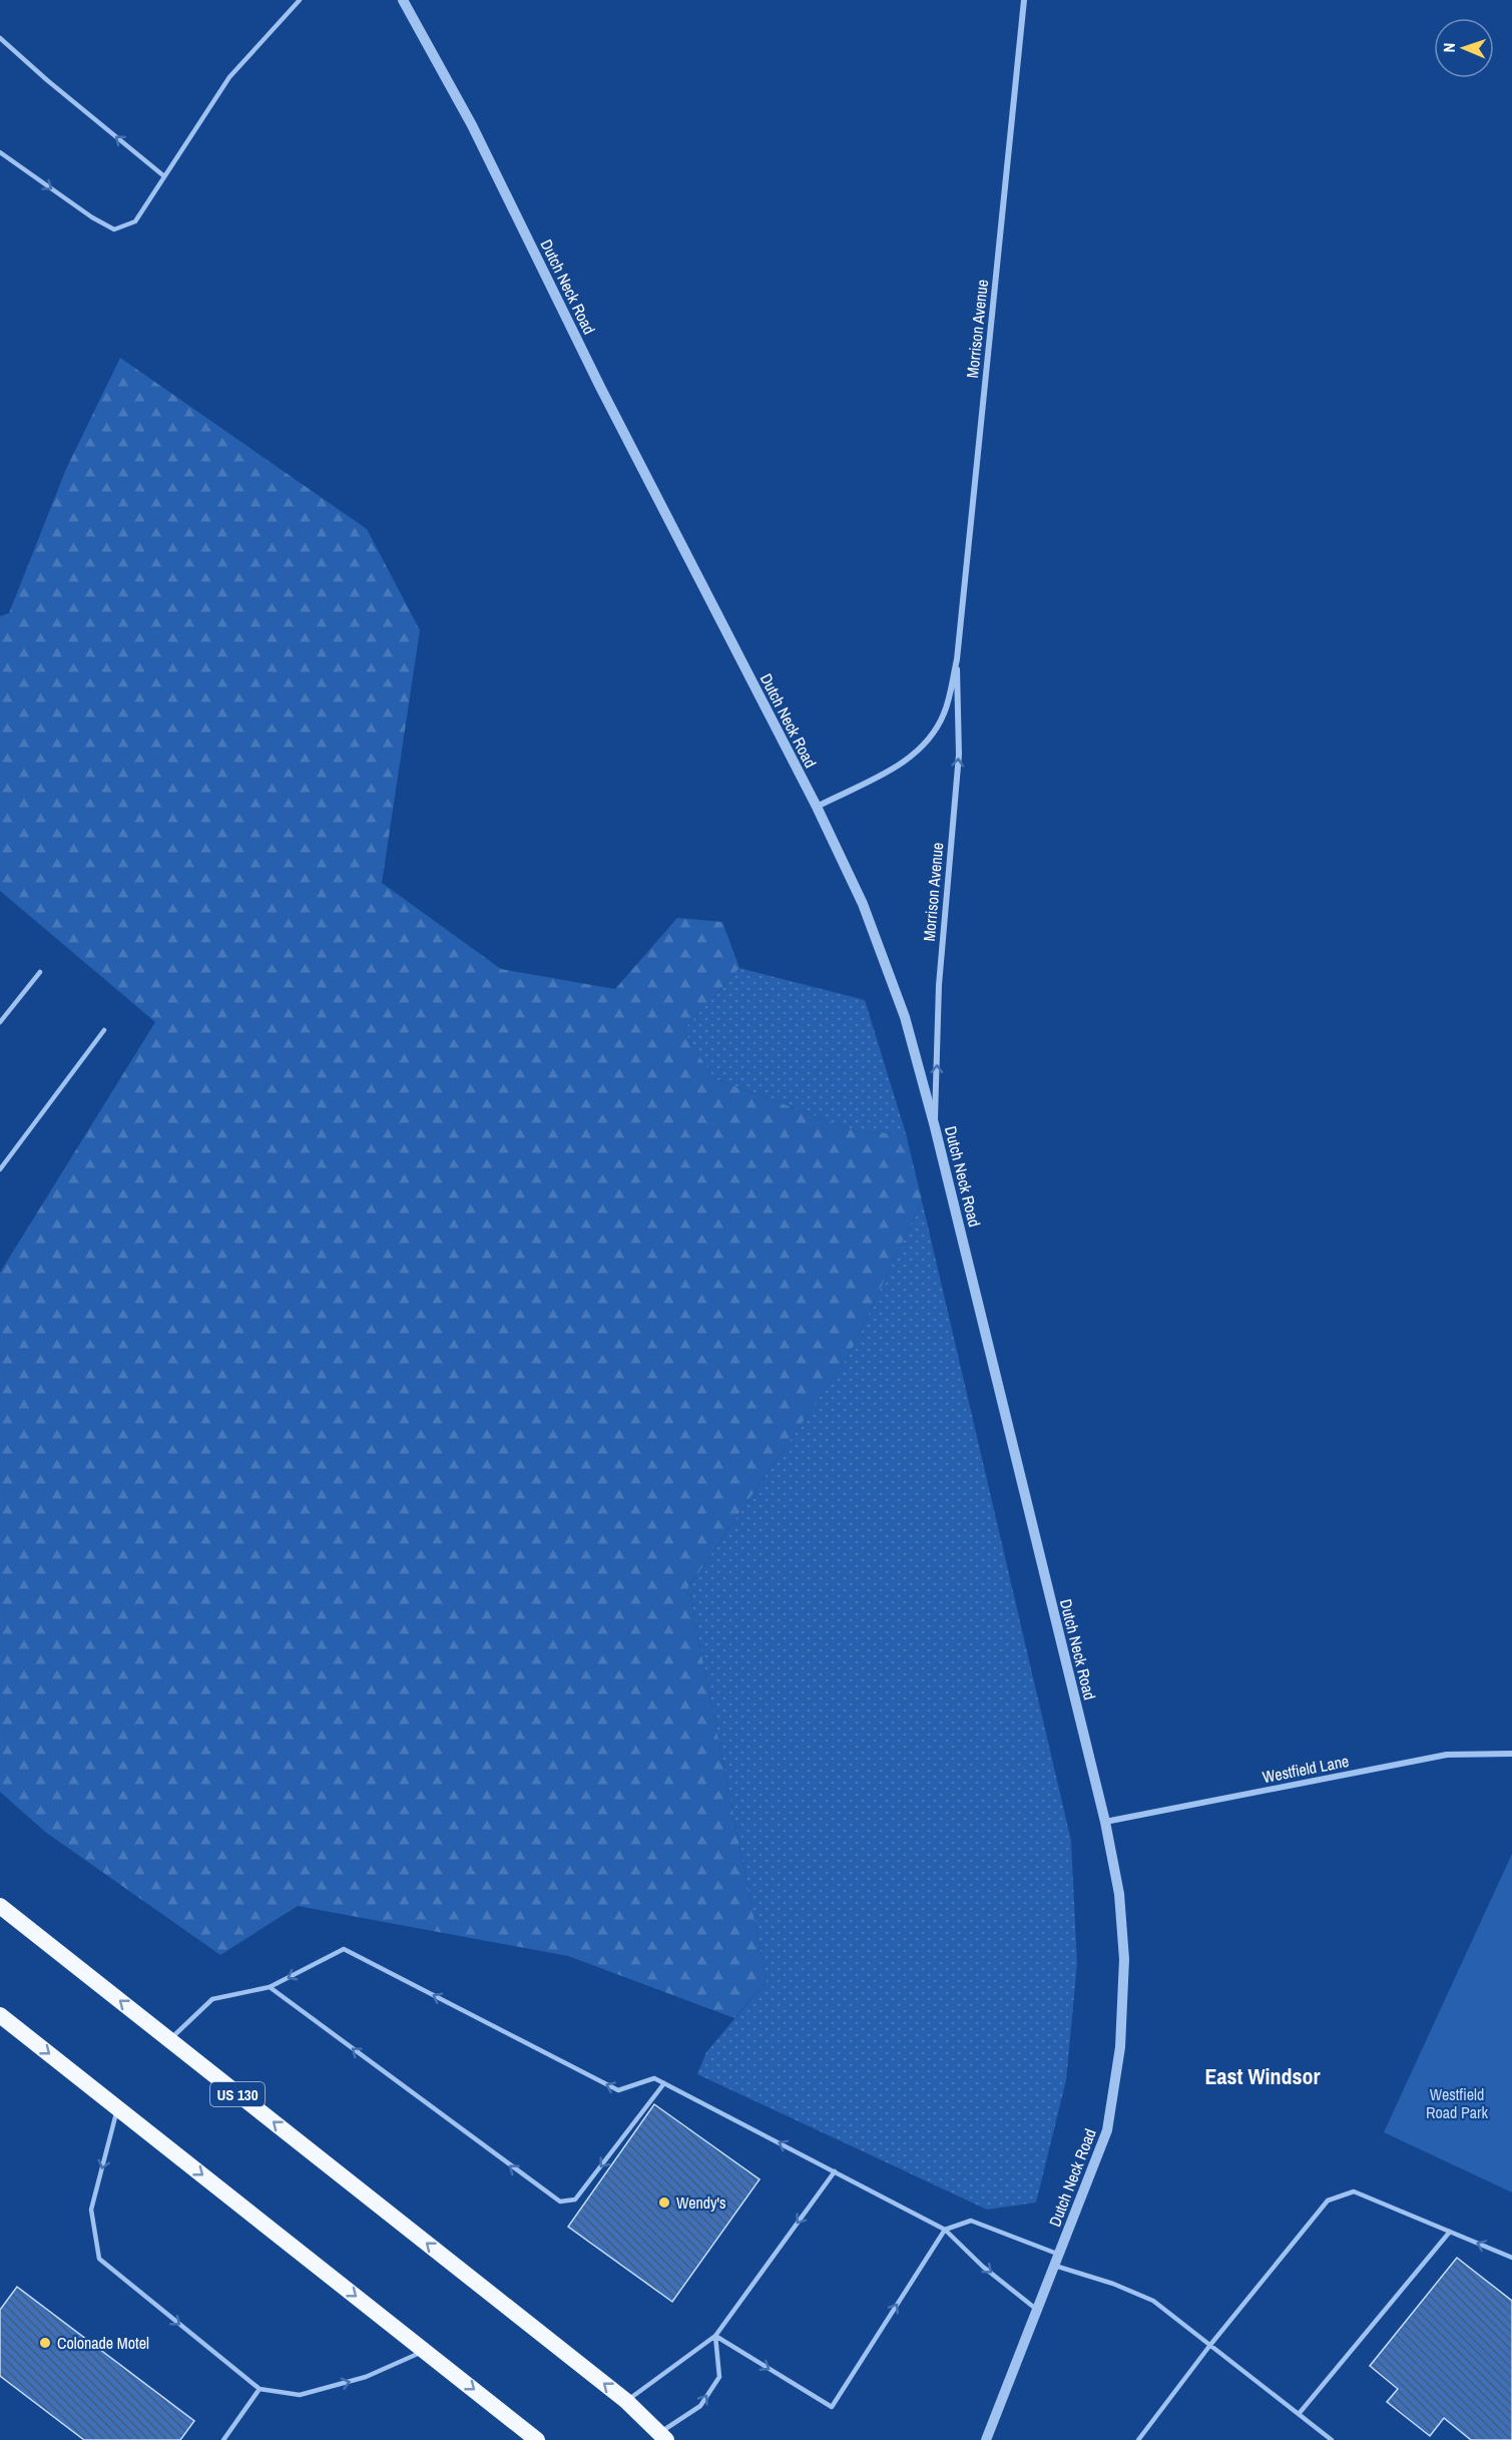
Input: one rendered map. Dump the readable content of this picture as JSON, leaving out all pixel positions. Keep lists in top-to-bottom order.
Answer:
{
  "streets": {
    "highway": ["US 130"],
    "street": ["Dutch Neck Road", "Morrison Avenue", "Westfield Lane"]
  },
  "crossings": [
    ["Dutch Neck Road", "Morrison Avenue"],
    ["Dutch Neck Road", "Westfield Lane"]
  ],
  "districts": ["East Windsor"],
  "parks": ["Westfield Road Park"],
  "places": ["Wendy's", "Colonade Motel"],
  "north": "left"
}
